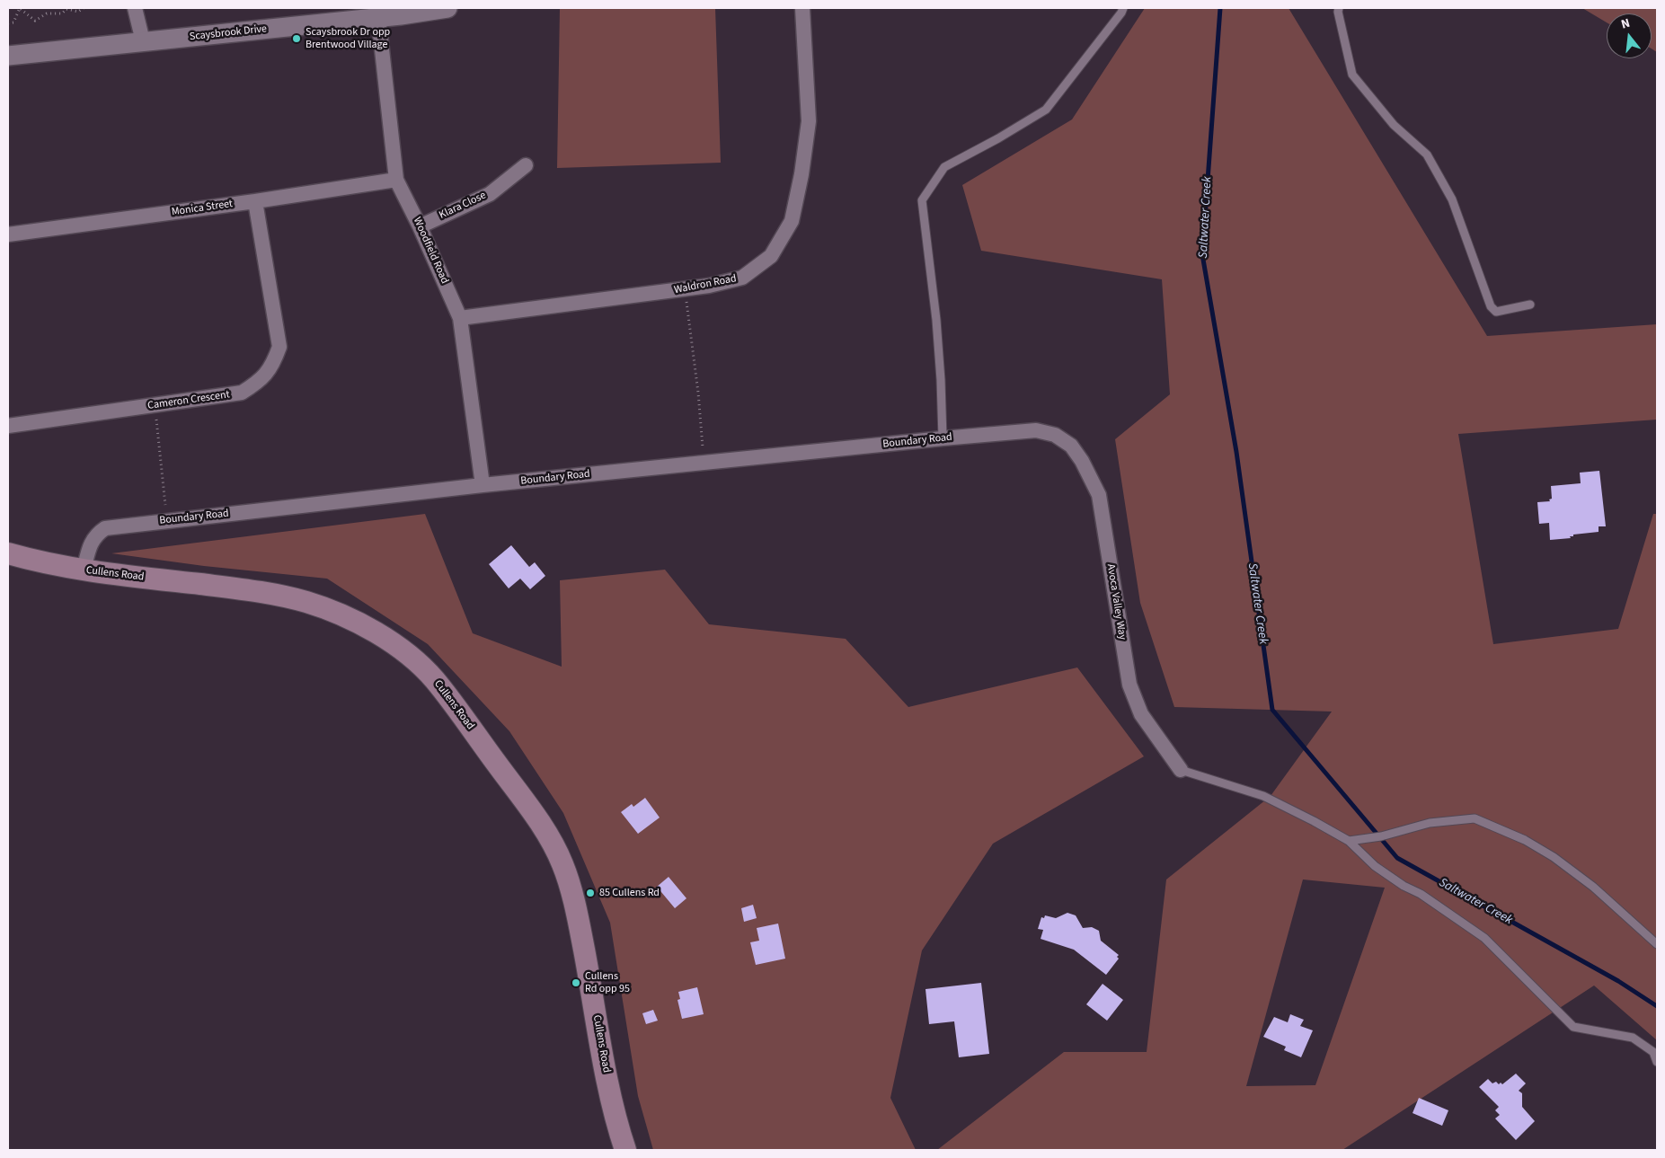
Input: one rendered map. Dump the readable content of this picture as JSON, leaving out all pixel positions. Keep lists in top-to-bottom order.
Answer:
{
  "streets": {
    "main road": ["Cullens Road"],
    "street": [
      "Scaysbrook Drive",
      "Klara Close",
      "Monica Street",
      "Woodfield Road",
      "Waldron Road",
      "Cameron Crescent",
      "Boundary Road",
      "Avoca Valley Way"
    ]
  },
  "crossings": [
    ["Scaysbrook Drive", "Woodfield Road"],
    ["Klara Close", "Woodfield Road"],
    ["Monica Street", "Woodfield Road"],
    ["Monica Street", "Cameron Crescent"],
    ["Woodfield Road", "Waldron Road"],
    ["Woodfield Road", "Boundary Road"],
    ["Boundary Road", "Cullens Road"],
    ["Boundary Road", "Avoca Valley Way"]
  ],
  "water": ["Saltwater Creek"],
  "places": ["Scaysbrook Dr opp Brentwood Village", "85 Cullens Rd", "Cullens Rd opp 95"],
  "north": "top"
}
